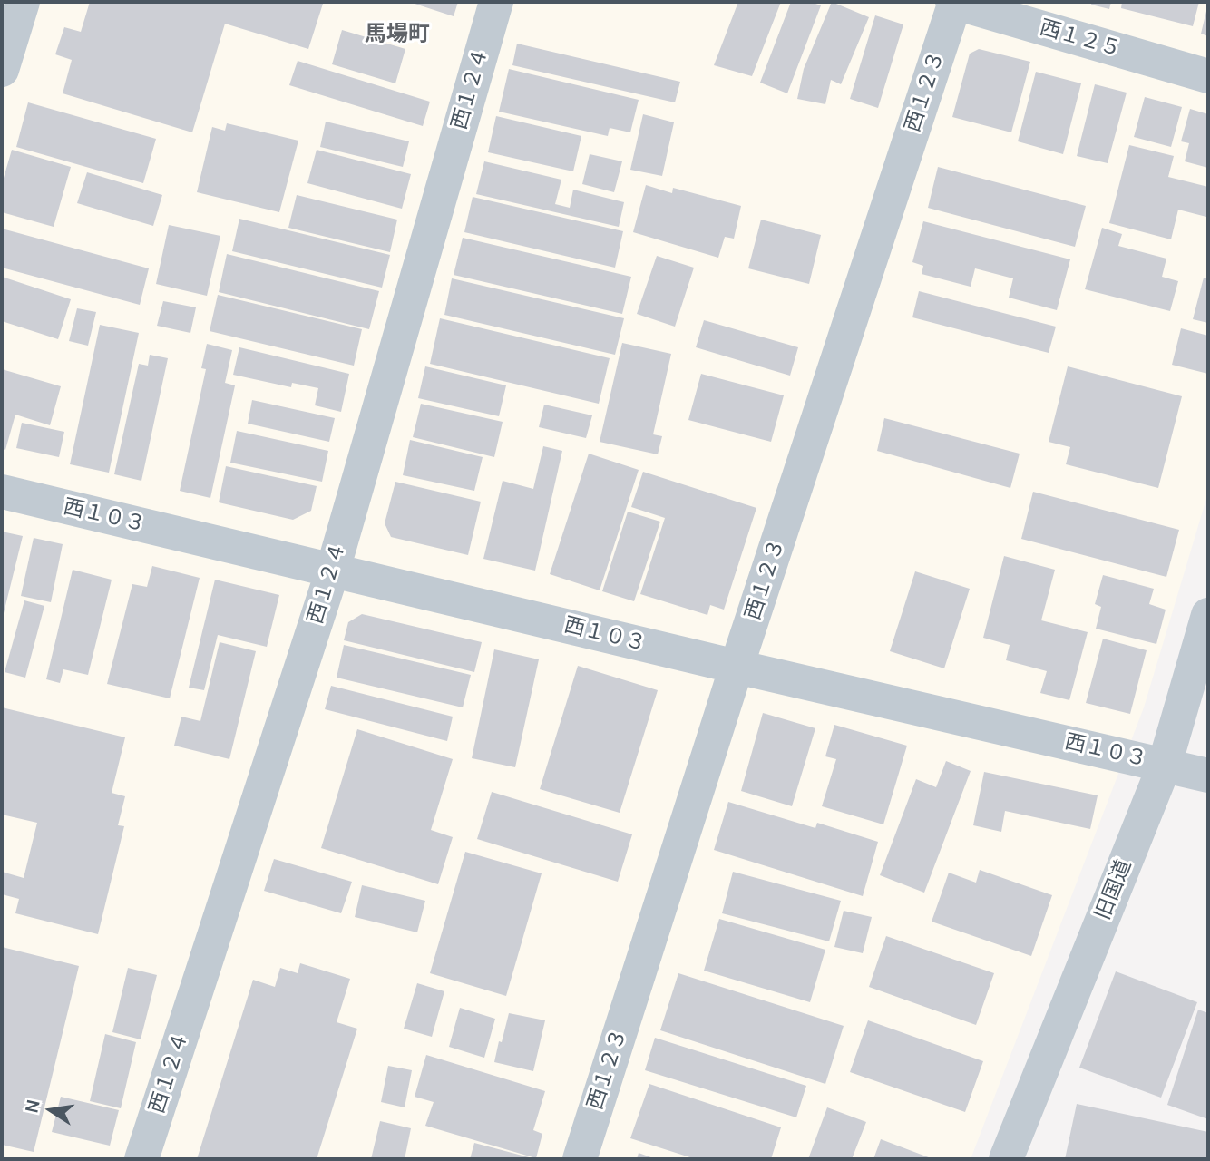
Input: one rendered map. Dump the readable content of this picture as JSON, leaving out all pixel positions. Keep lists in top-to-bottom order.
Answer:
{
  "streets": {
    "street": [
      "西１２５",
      "西１２４",
      "西１２３",
      "西１０３",
      "旧国道"
    ]
  },
  "crossings": [
    ["西１２５", "西１２３"],
    ["西１２４", "西１０３"],
    ["西１２３", "西１０３"],
    ["西１０３", "旧国道"]
  ],
  "districts": ["馬場町"],
  "north": "left"
}
